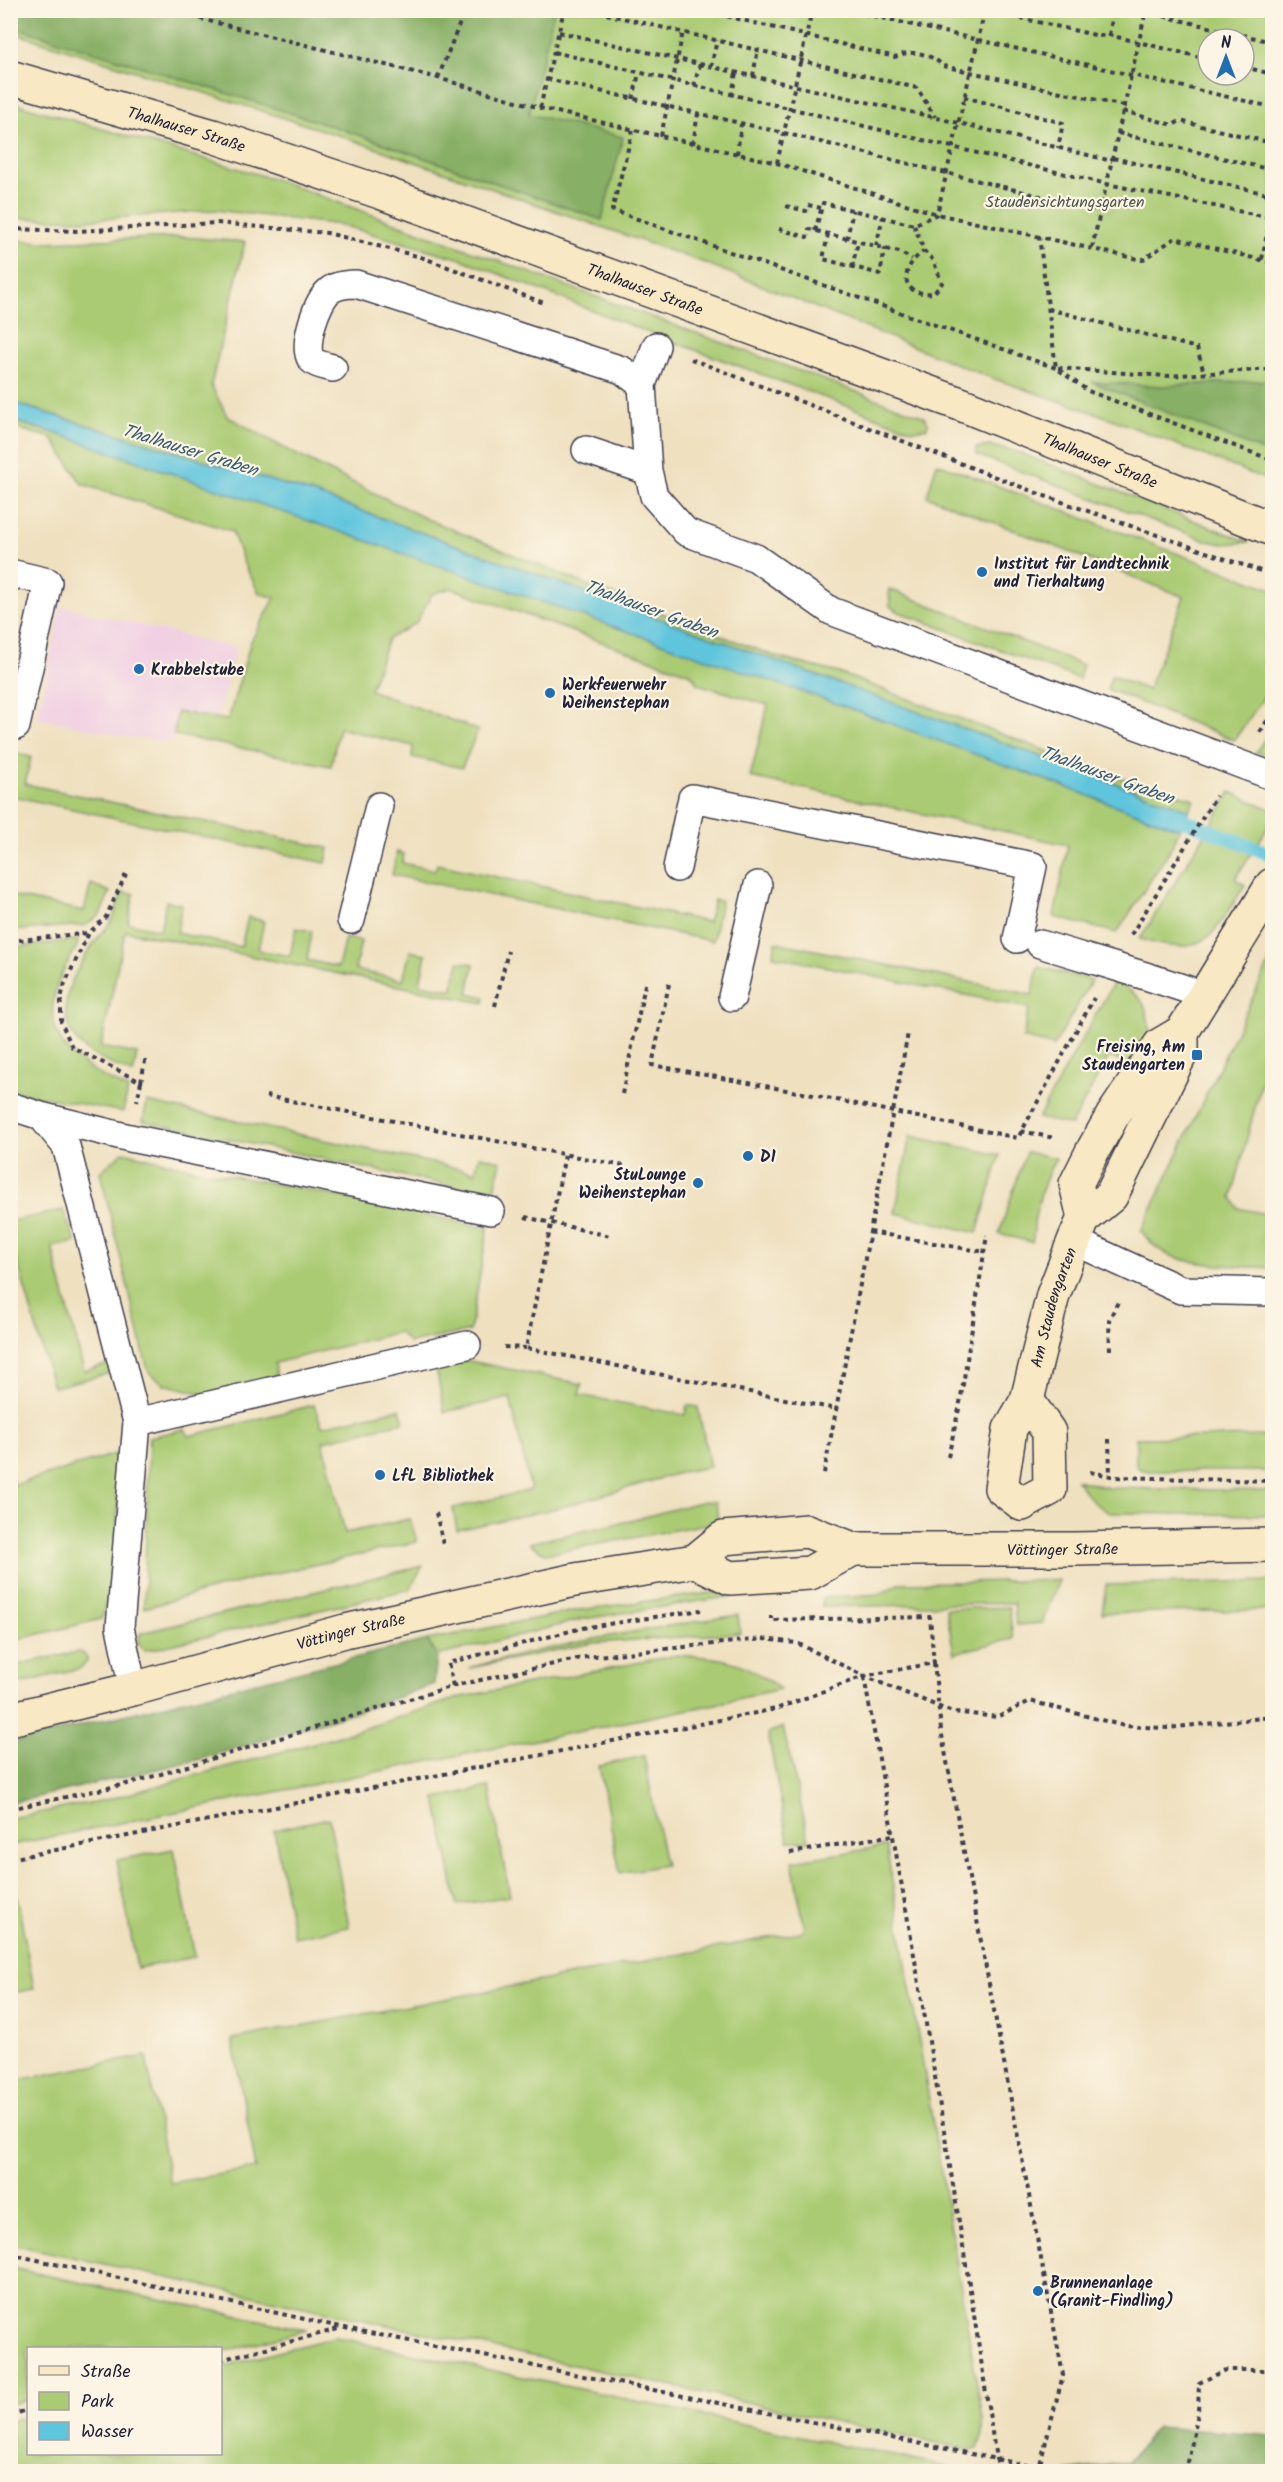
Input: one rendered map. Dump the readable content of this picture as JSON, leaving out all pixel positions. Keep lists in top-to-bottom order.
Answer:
{
  "streets": {
    "main road": ["Thalhauser Straße", "Am Staudengarten", "Vöttinger Straße"]
  },
  "water": ["Thalhauser Graben"],
  "parks": ["Staudensichtungsgarten"],
  "places": {
    "other": [
      "Institut für Landtechnik und Tierhaltung",
      "Krabbelstube",
      "Werkfeuerwehr Weihenstephan",
      "D1",
      "StuLounge Weihenstephan",
      "LfL Bibliothek",
      "Brunnenanlage (Granit-Findling)"
    ],
    "transit": ["Freising, Am Staudengarten"]
  },
  "legend": ["Straße", "Park", "Wasser"],
  "north": "top"
}
